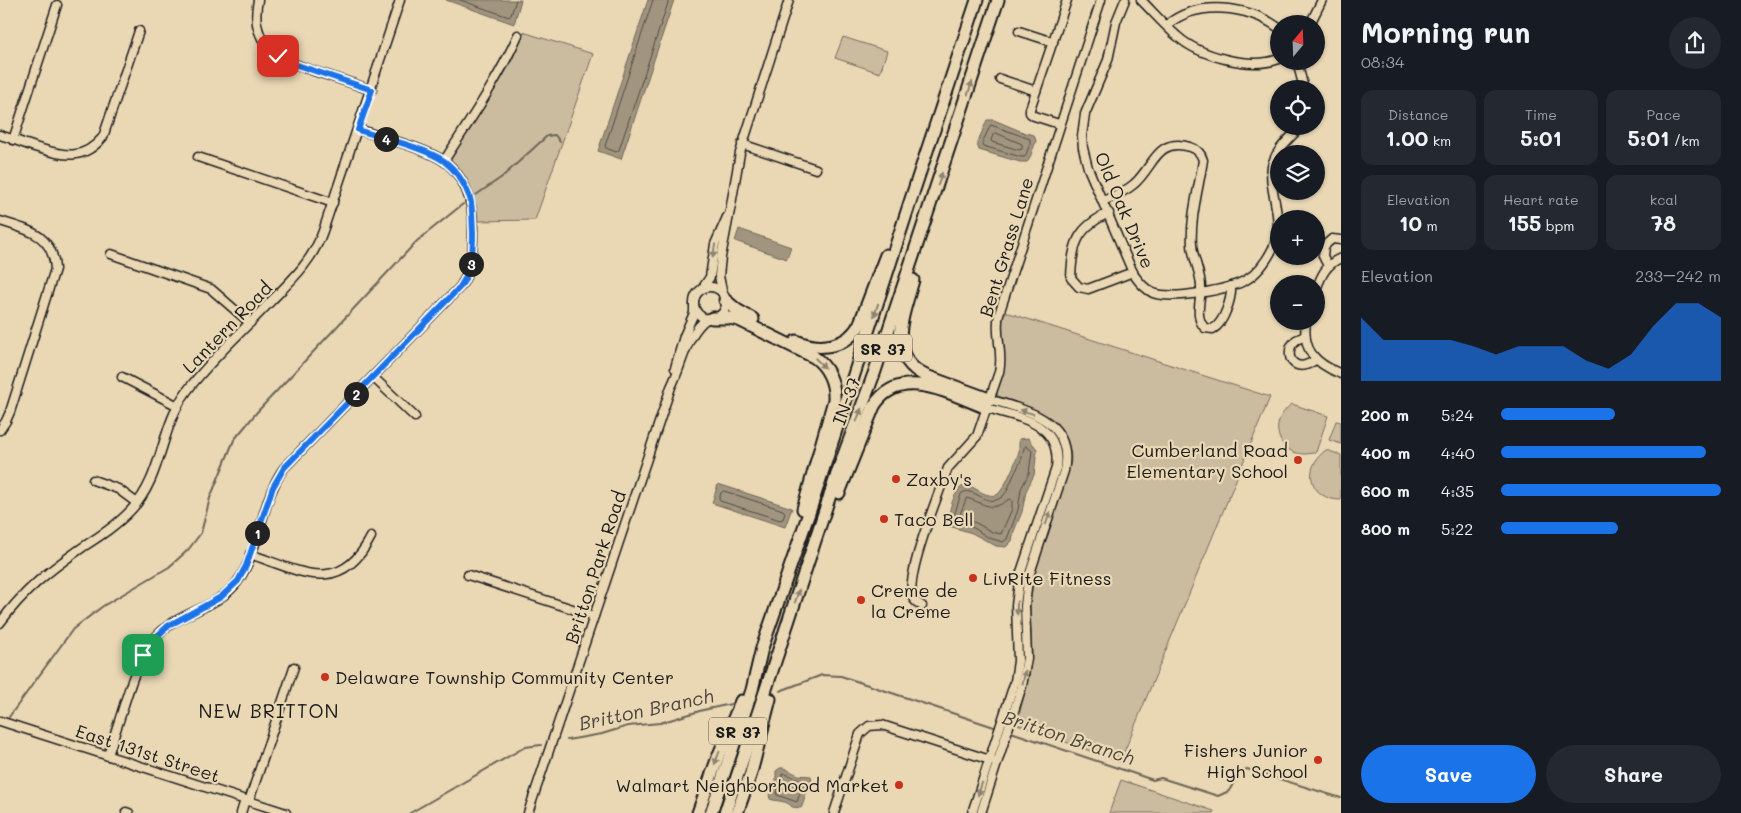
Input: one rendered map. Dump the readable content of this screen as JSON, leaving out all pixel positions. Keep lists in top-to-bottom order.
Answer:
{
  "streets": {
    "highway": ["SR 37", "IN-37"],
    "street": [
      "Old Oak Drive",
      "Bent Grass Lane",
      "Lantern Road",
      "Britton Park Road",
      "East 131st Street"
    ]
  },
  "districts": ["NEW BRITTON"],
  "water": ["Britton Branch"],
  "places": [
    "Cumberland Road Elementary School",
    "Zaxby's",
    "Taco Bell",
    "LivRite Fitness",
    "Creme de la Creme",
    "Delaware Township Community Center",
    "Fishers Junior High School",
    "Walmart Neighborhood Market"
  ],
  "north": "top",
  "page": {
    "heading": ["Morning run", "08:34"],
    "map_buttons": ["+", "−"],
    "stats": [
      ["Distance", "1.00 km"],
      ["Time", "5:01"],
      ["Pace", "5:01 /km"],
      ["Elevation", "10 m"],
      ["Heart rate", "155 bpm"],
      ["kcal", "78"]
    ],
    "pins": [
      "4",
      "3",
      "2",
      "1"
    ],
    "chart": ["Elevation", "233–242 m"],
    "list": [
      {
        "name": "200 m",
        "note": "5:24"
      },
      {
        "name": "400 m",
        "note": "4:40"
      },
      {
        "name": "600 m",
        "note": "4:35"
      },
      {
        "name": "800 m",
        "note": "5:22"
      }
    ],
    "buttons": ["Save", "Share"]
  }
}
